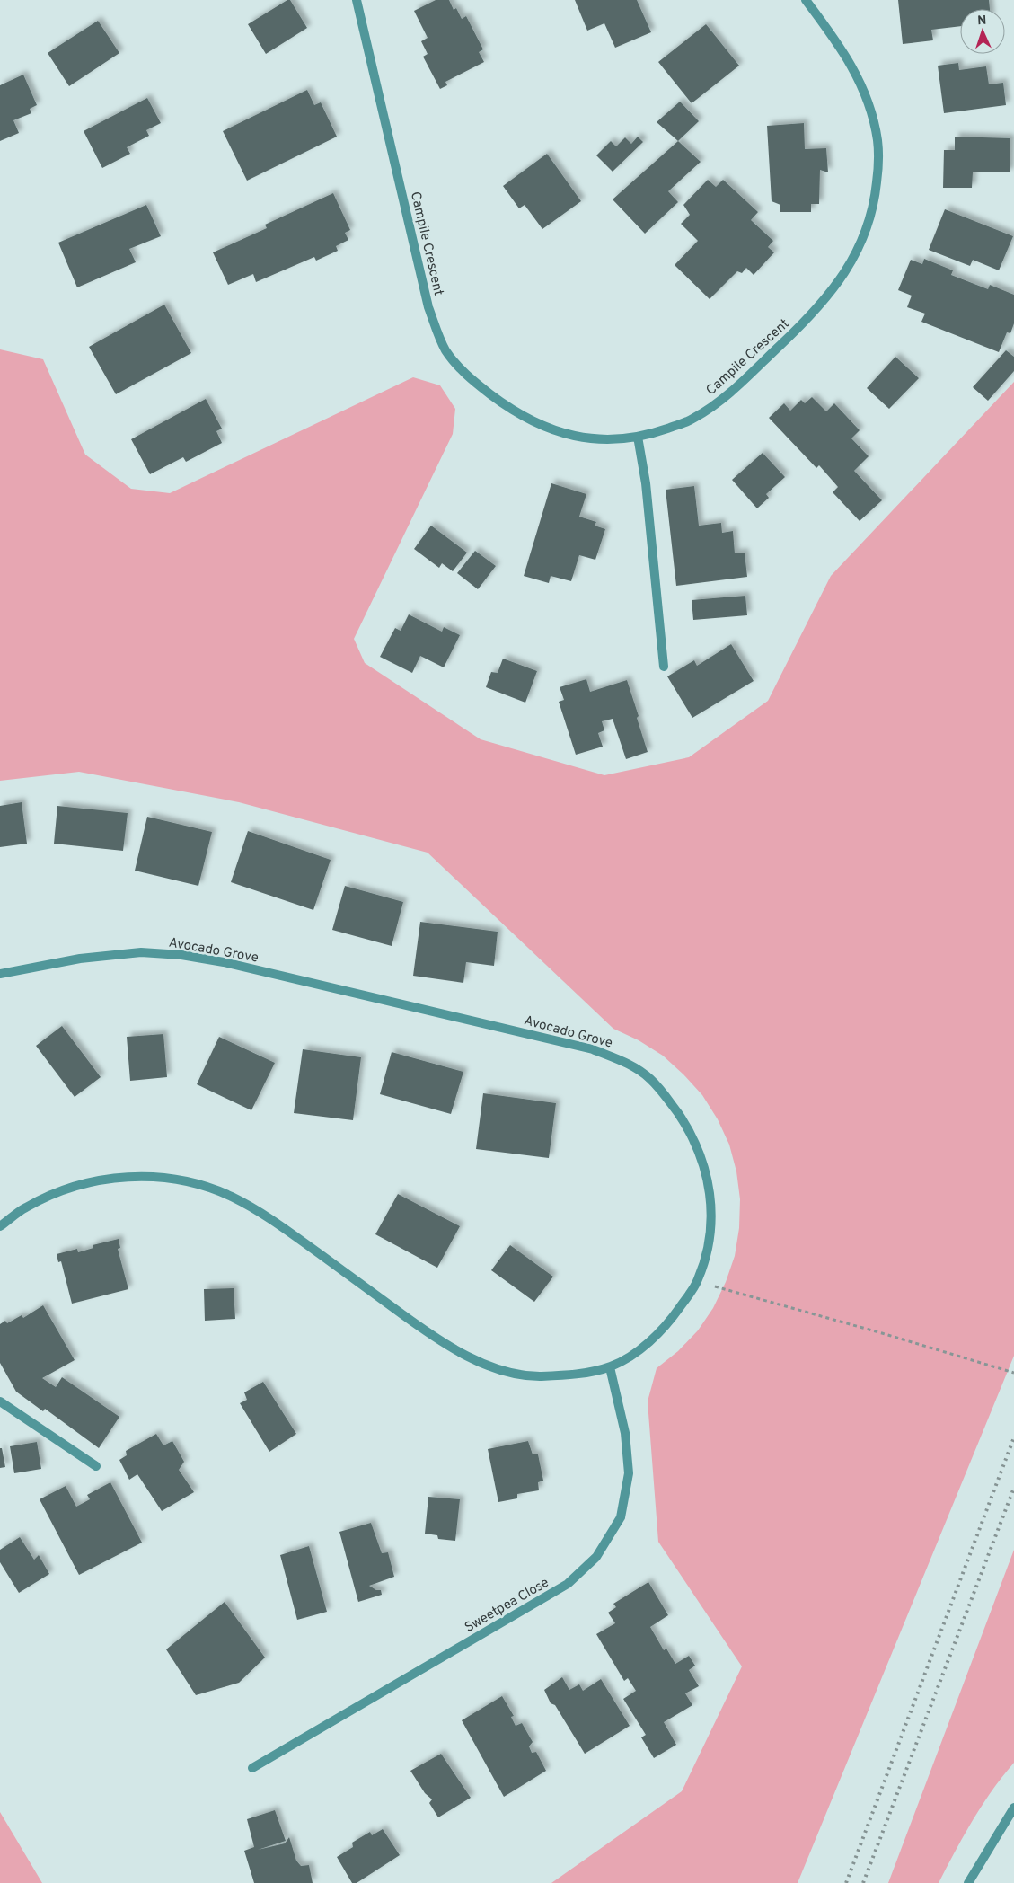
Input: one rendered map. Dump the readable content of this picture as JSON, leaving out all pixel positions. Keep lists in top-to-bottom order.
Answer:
{
  "streets": {
    "street": ["Campile Crescent", "Avocado Grove", "Sweetpea Close"]
  },
  "crossings": [
    ["Avocado Grove", "Sweetpea Close"]
  ],
  "north": "top"
}
